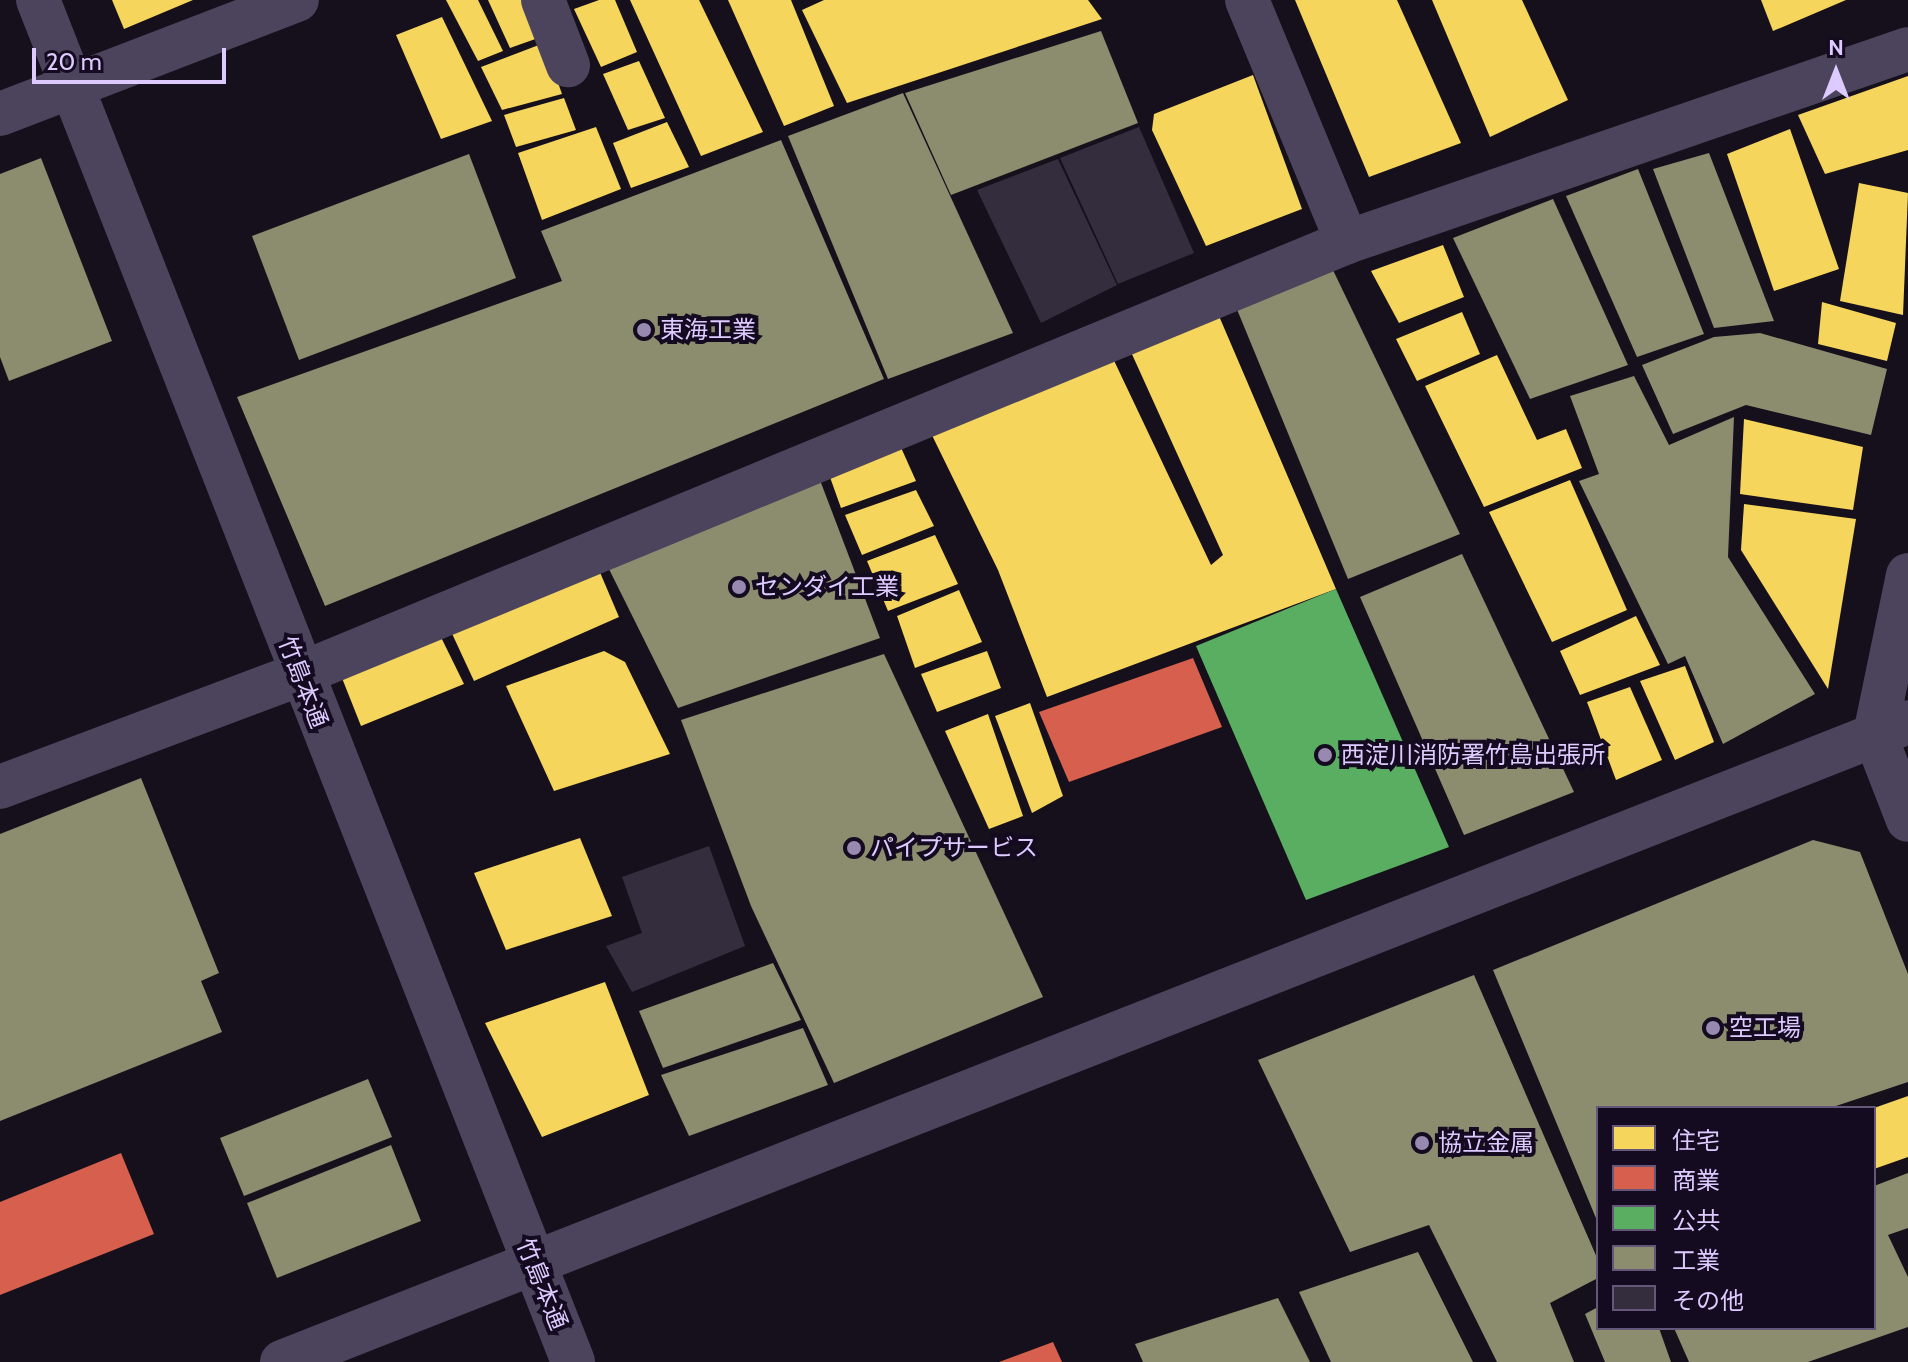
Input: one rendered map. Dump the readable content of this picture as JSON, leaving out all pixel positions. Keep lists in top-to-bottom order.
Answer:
{
  "streets": {
    "street": ["竹島本通"]
  },
  "places": [
    "東海工業",
    "センダイ工業",
    "西淀川消防署竹島出張所",
    "パイプサービス",
    "空工場",
    "協立金属"
  ],
  "legend": [
    "住宅",
    "商業",
    "公共",
    "工業",
    "その他"
  ],
  "scale_bar": "20 m",
  "north": "top"
}
